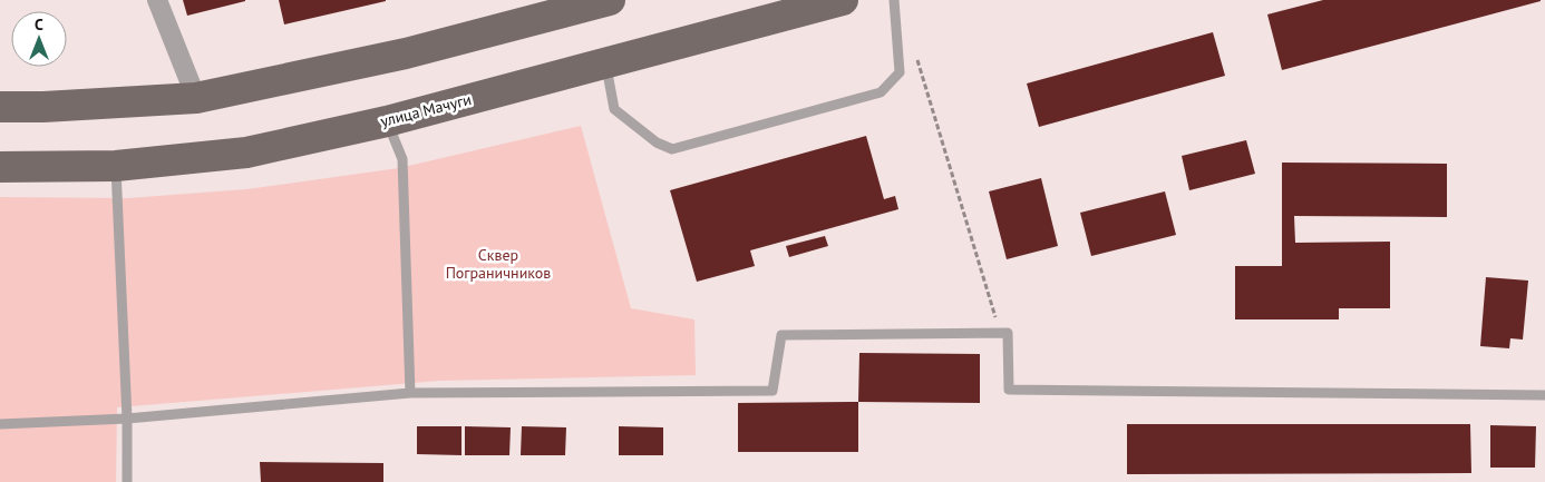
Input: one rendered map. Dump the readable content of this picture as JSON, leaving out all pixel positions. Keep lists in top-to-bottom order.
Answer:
{
  "streets": {
    "main road": ["улица Мачуги"]
  },
  "parks": ["Сквер Пограничников"],
  "north": "top"
}
